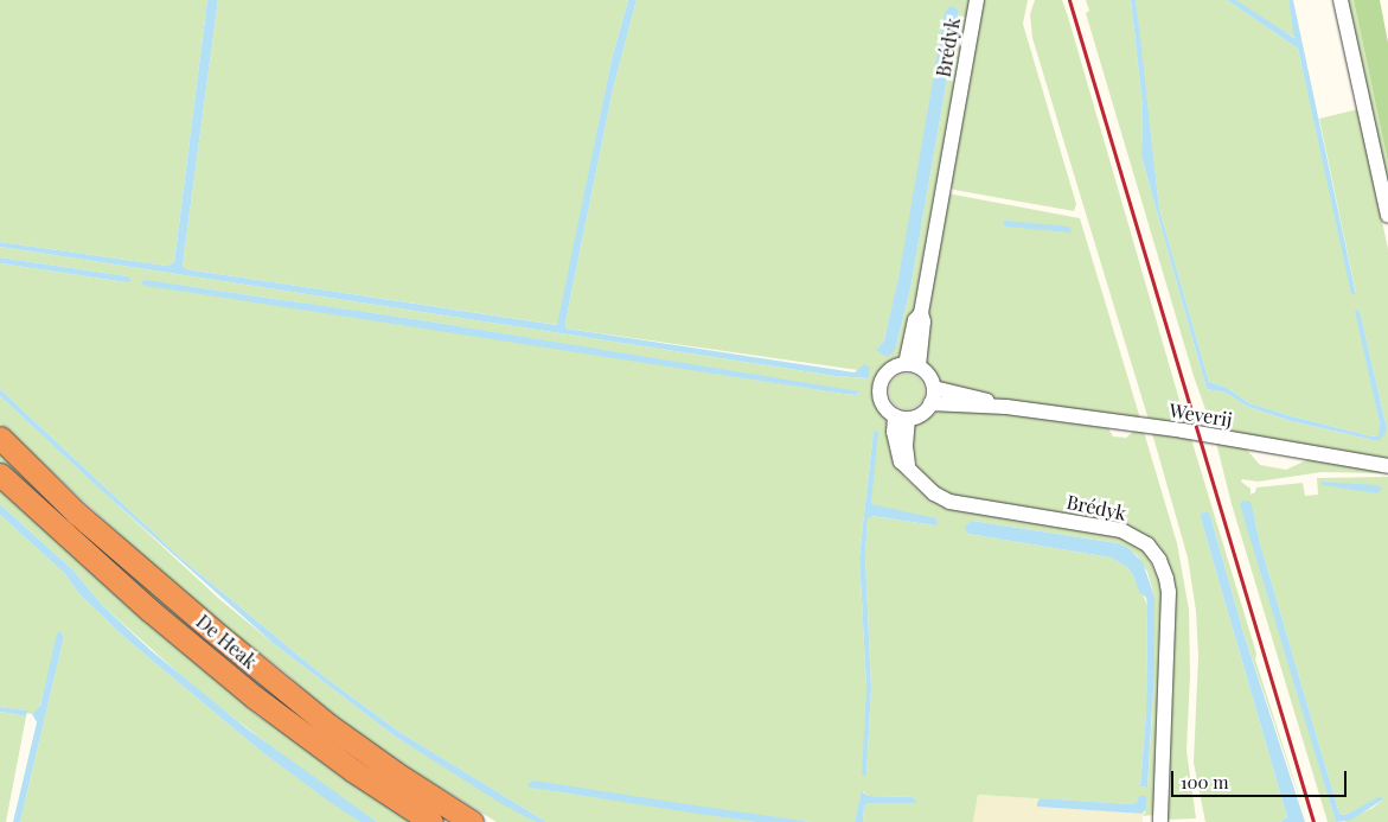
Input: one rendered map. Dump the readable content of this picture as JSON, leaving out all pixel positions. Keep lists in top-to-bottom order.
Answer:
{
  "streets": {
    "highway": ["De Heak"],
    "street": ["Brédyk", "Weverij"]
  },
  "crossings": [
    ["Brédyk", "Weverij"]
  ],
  "scale_bar": "100 m"
}
